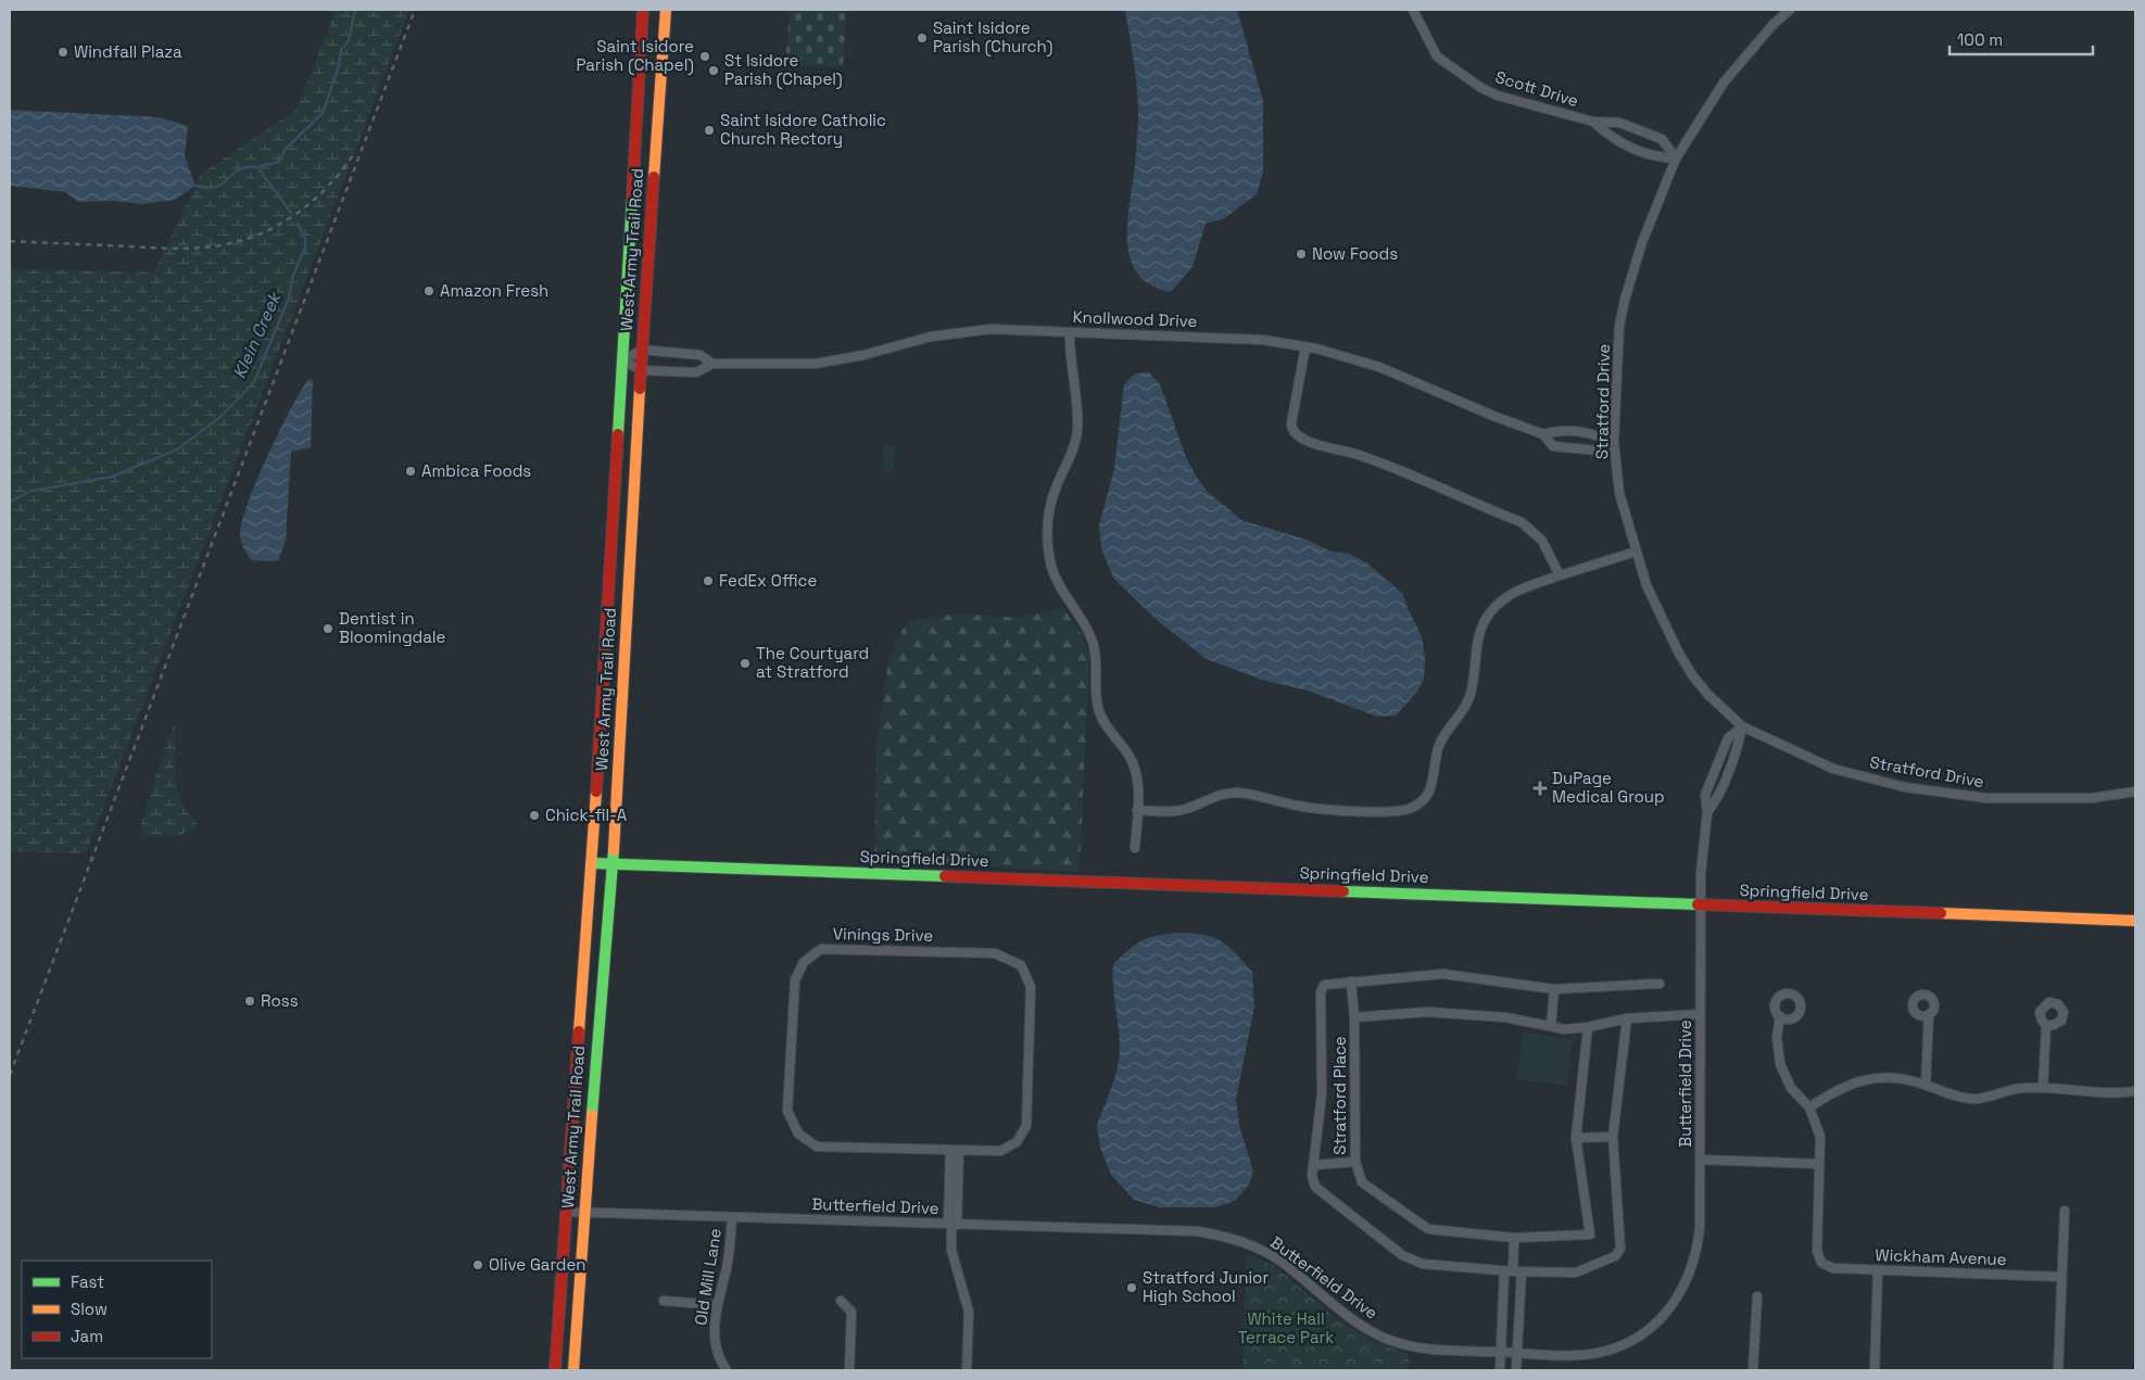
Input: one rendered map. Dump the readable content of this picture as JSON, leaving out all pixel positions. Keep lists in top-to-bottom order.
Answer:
{
  "streets": {
    "main road": ["West Army Trail Road", "Springfield Drive"],
    "street": [
      "Scott Drive",
      "Knollwood Drive",
      "Stratford Drive",
      "Vinings Drive",
      "Butterfield Drive",
      "Stratford Place",
      "Wickham Avenue",
      "Old Mill Lane"
    ]
  },
  "crossings": [
    ["Scott Drive", "Stratford Drive"],
    ["West Army Trail Road", "Knollwood Drive"],
    ["West Army Trail Road", "Springfield Drive"],
    ["West Army Trail Road", "Butterfield Drive"],
    ["Knollwood Drive", "Stratford Drive"],
    ["Stratford Drive", "Butterfield Drive"],
    ["Springfield Drive", "Butterfield Drive"],
    ["Butterfield Drive", "Stratford Place"],
    ["Butterfield Drive", "Old Mill Lane"]
  ],
  "water": ["Klein Creek"],
  "parks": ["White Hall Terrace Park"],
  "places": {
    "other": [
      "Saint Isidore Parish (Church)",
      "Windfall Plaza",
      "Saint Isidore Parish (Chapel)",
      "St Isidore Parish (Chapel)",
      "Saint Isidore Catholic Church Rectory",
      "Now Foods",
      "Amazon Fresh",
      "Ambica Foods",
      "FedEx Office",
      "Dentist in Bloomingdale",
      "The Courtyard at Stratford",
      "Chick-fil-A",
      "Ross",
      "Olive Garden",
      "Stratford Junior High School"
    ],
    "health": ["DuPage Medical Group"]
  },
  "legend": ["Fast", "Slow", "Jam"],
  "scale_bar": "100 m"
}
